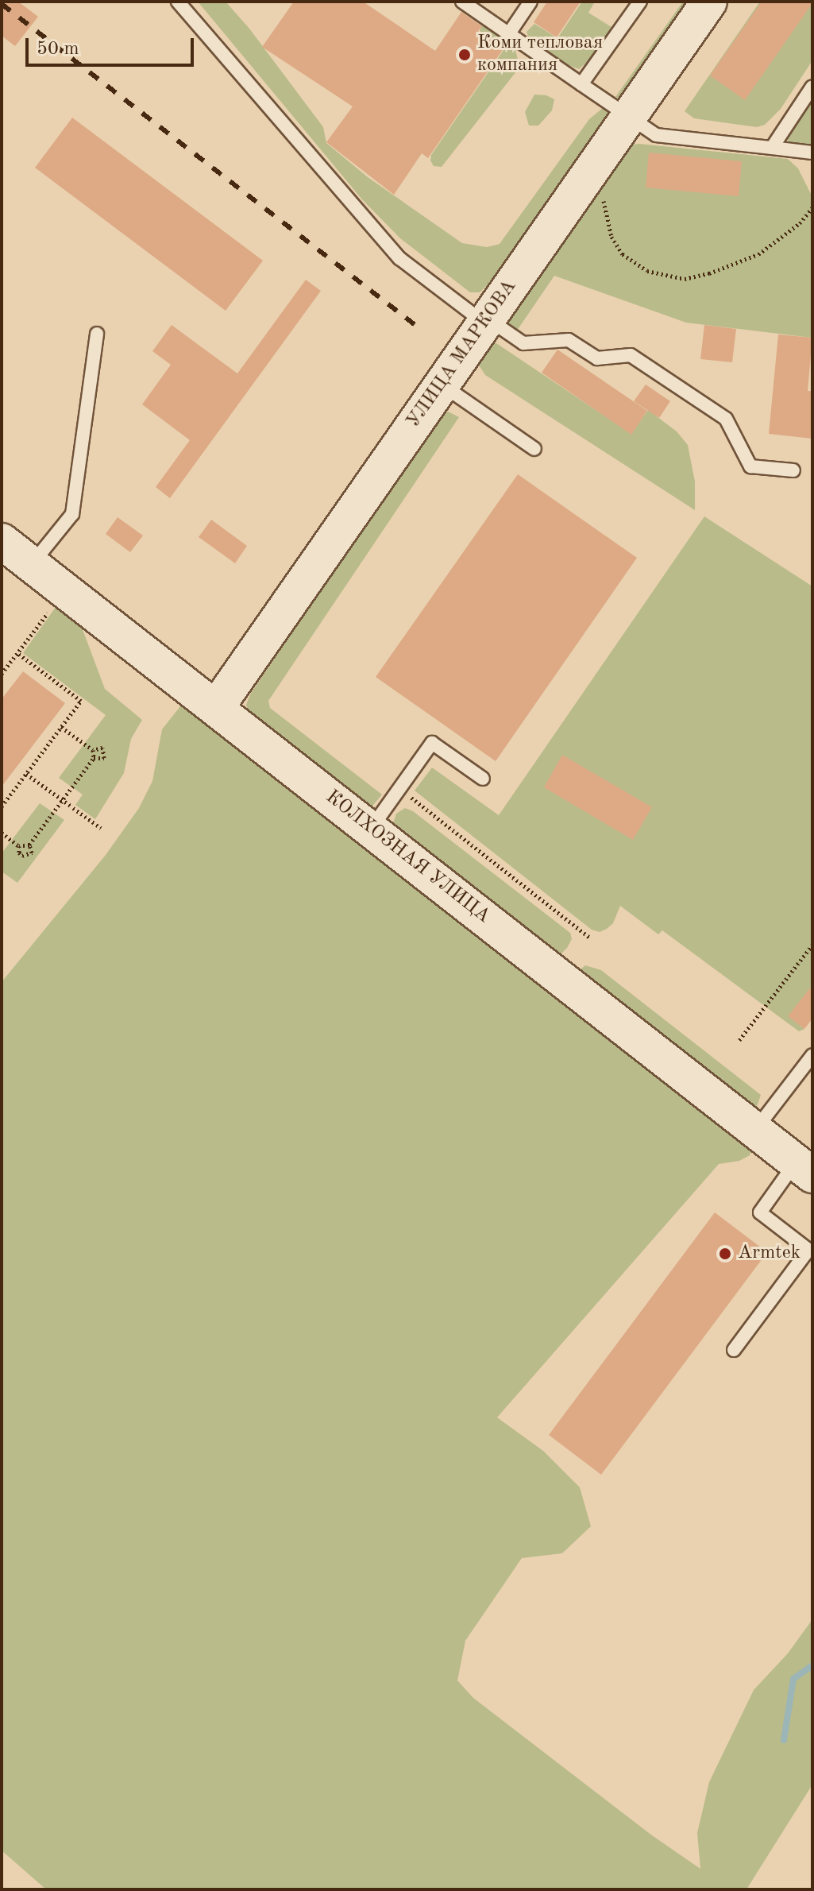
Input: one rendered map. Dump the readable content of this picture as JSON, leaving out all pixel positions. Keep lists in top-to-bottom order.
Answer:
{
  "streets": {
    "street": ["УЛИЦА МАРКОВА", "КОЛХОЗНАЯ УЛИЦА"]
  },
  "crossings": [
    ["УЛИЦА МАРКОВА", "КОЛХОЗНАЯ УЛИЦА"]
  ],
  "places": ["Коми тепловая компания", "Armtek"],
  "scale_bar": "50 m"
}
